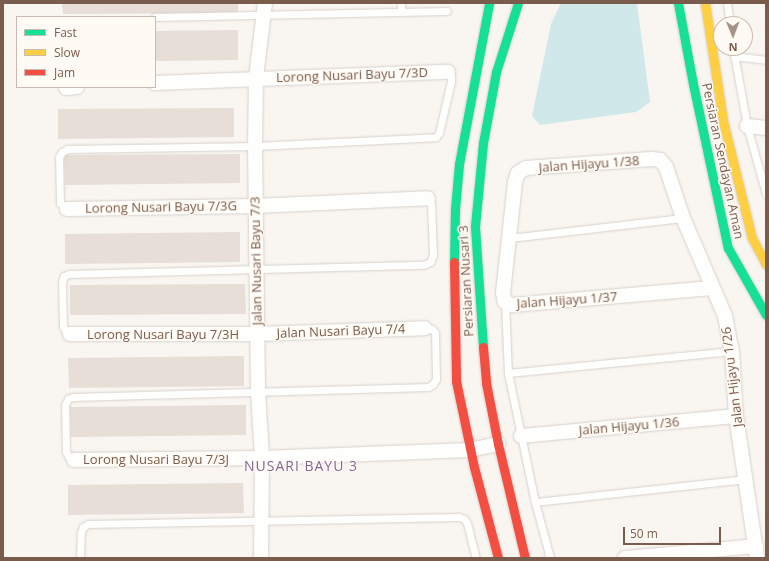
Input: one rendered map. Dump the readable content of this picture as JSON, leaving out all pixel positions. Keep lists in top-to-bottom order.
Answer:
{
  "streets": {
    "main road": ["Persiaran Sendayan Aman", "Persiaran Nusari 3"],
    "street": [
      "Lorong Nusari Bayu 7/3D",
      "Jalan Hijayu 1/38",
      "Lorong Nusari Bayu 7/3G",
      "Jalan Nusari Bayu 7/3",
      "Jalan Hijayu 1/37",
      "Jalan Nusari Bayu 7/4",
      "Lorong Nusari Bayu 7/3H",
      "Jalan Hijayu 1/26",
      "Jalan Hijayu 1/36",
      "Lorong Nusari Bayu 7/3J"
    ]
  },
  "crossings": [
    ["Lorong Nusari Bayu 7/3D", "Jalan Nusari Bayu 7/3"],
    ["Jalan Hijayu 1/38", "Jalan Hijayu 1/37"],
    ["Jalan Hijayu 1/38", "Jalan Hijayu 1/26"],
    ["Lorong Nusari Bayu 7/3G", "Jalan Nusari Bayu 7/3"],
    ["Jalan Nusari Bayu 7/3", "Jalan Nusari Bayu 7/4"],
    ["Jalan Nusari Bayu 7/3", "Lorong Nusari Bayu 7/3H"],
    ["Jalan Nusari Bayu 7/3", "Lorong Nusari Bayu 7/3J"],
    ["Persiaran Nusari 3", "Lorong Nusari Bayu 7/3J"],
    ["Jalan Hijayu 1/37", "Jalan Hijayu 1/26"],
    ["Jalan Nusari Bayu 7/4", "Lorong Nusari Bayu 7/3H"],
    ["Jalan Hijayu 1/26", "Jalan Hijayu 1/36"]
  ],
  "districts": ["NUSARI BAYU 3"],
  "legend": ["Fast", "Slow", "Jam"],
  "scale_bar": "50 m",
  "north": "bottom"
}
